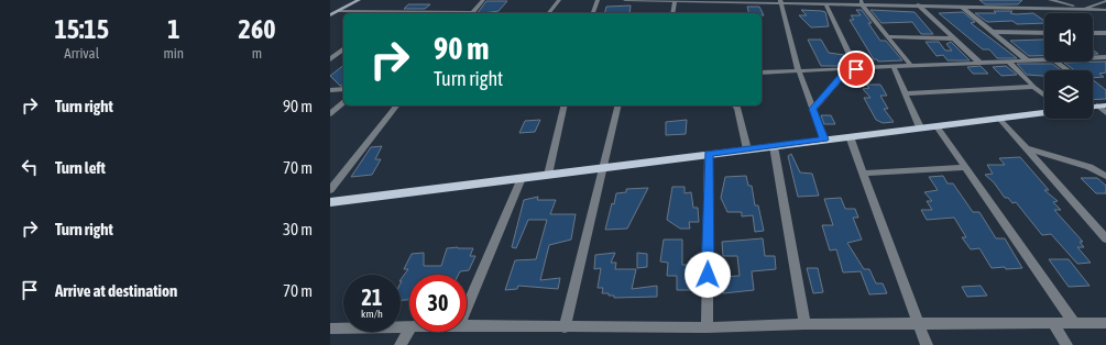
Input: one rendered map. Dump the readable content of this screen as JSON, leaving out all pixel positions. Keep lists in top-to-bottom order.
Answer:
{
  "page": {
    "eta": [
      "15:15",
      "Arrival",
      "1",
      "min",
      "260",
      "m"
    ],
    "turn": ["90 m", "Turn right"],
    "list": [
      {
        "name": "Turn right",
        "value": "90 m"
      },
      {
        "name": "Turn left",
        "value": "70 m"
      },
      {
        "name": "Turn right",
        "value": "30 m"
      },
      {
        "name": "Arrive at destination",
        "value": "70 m"
      }
    ],
    "speed": "21 km/h",
    "limit": "30"
  }
}
